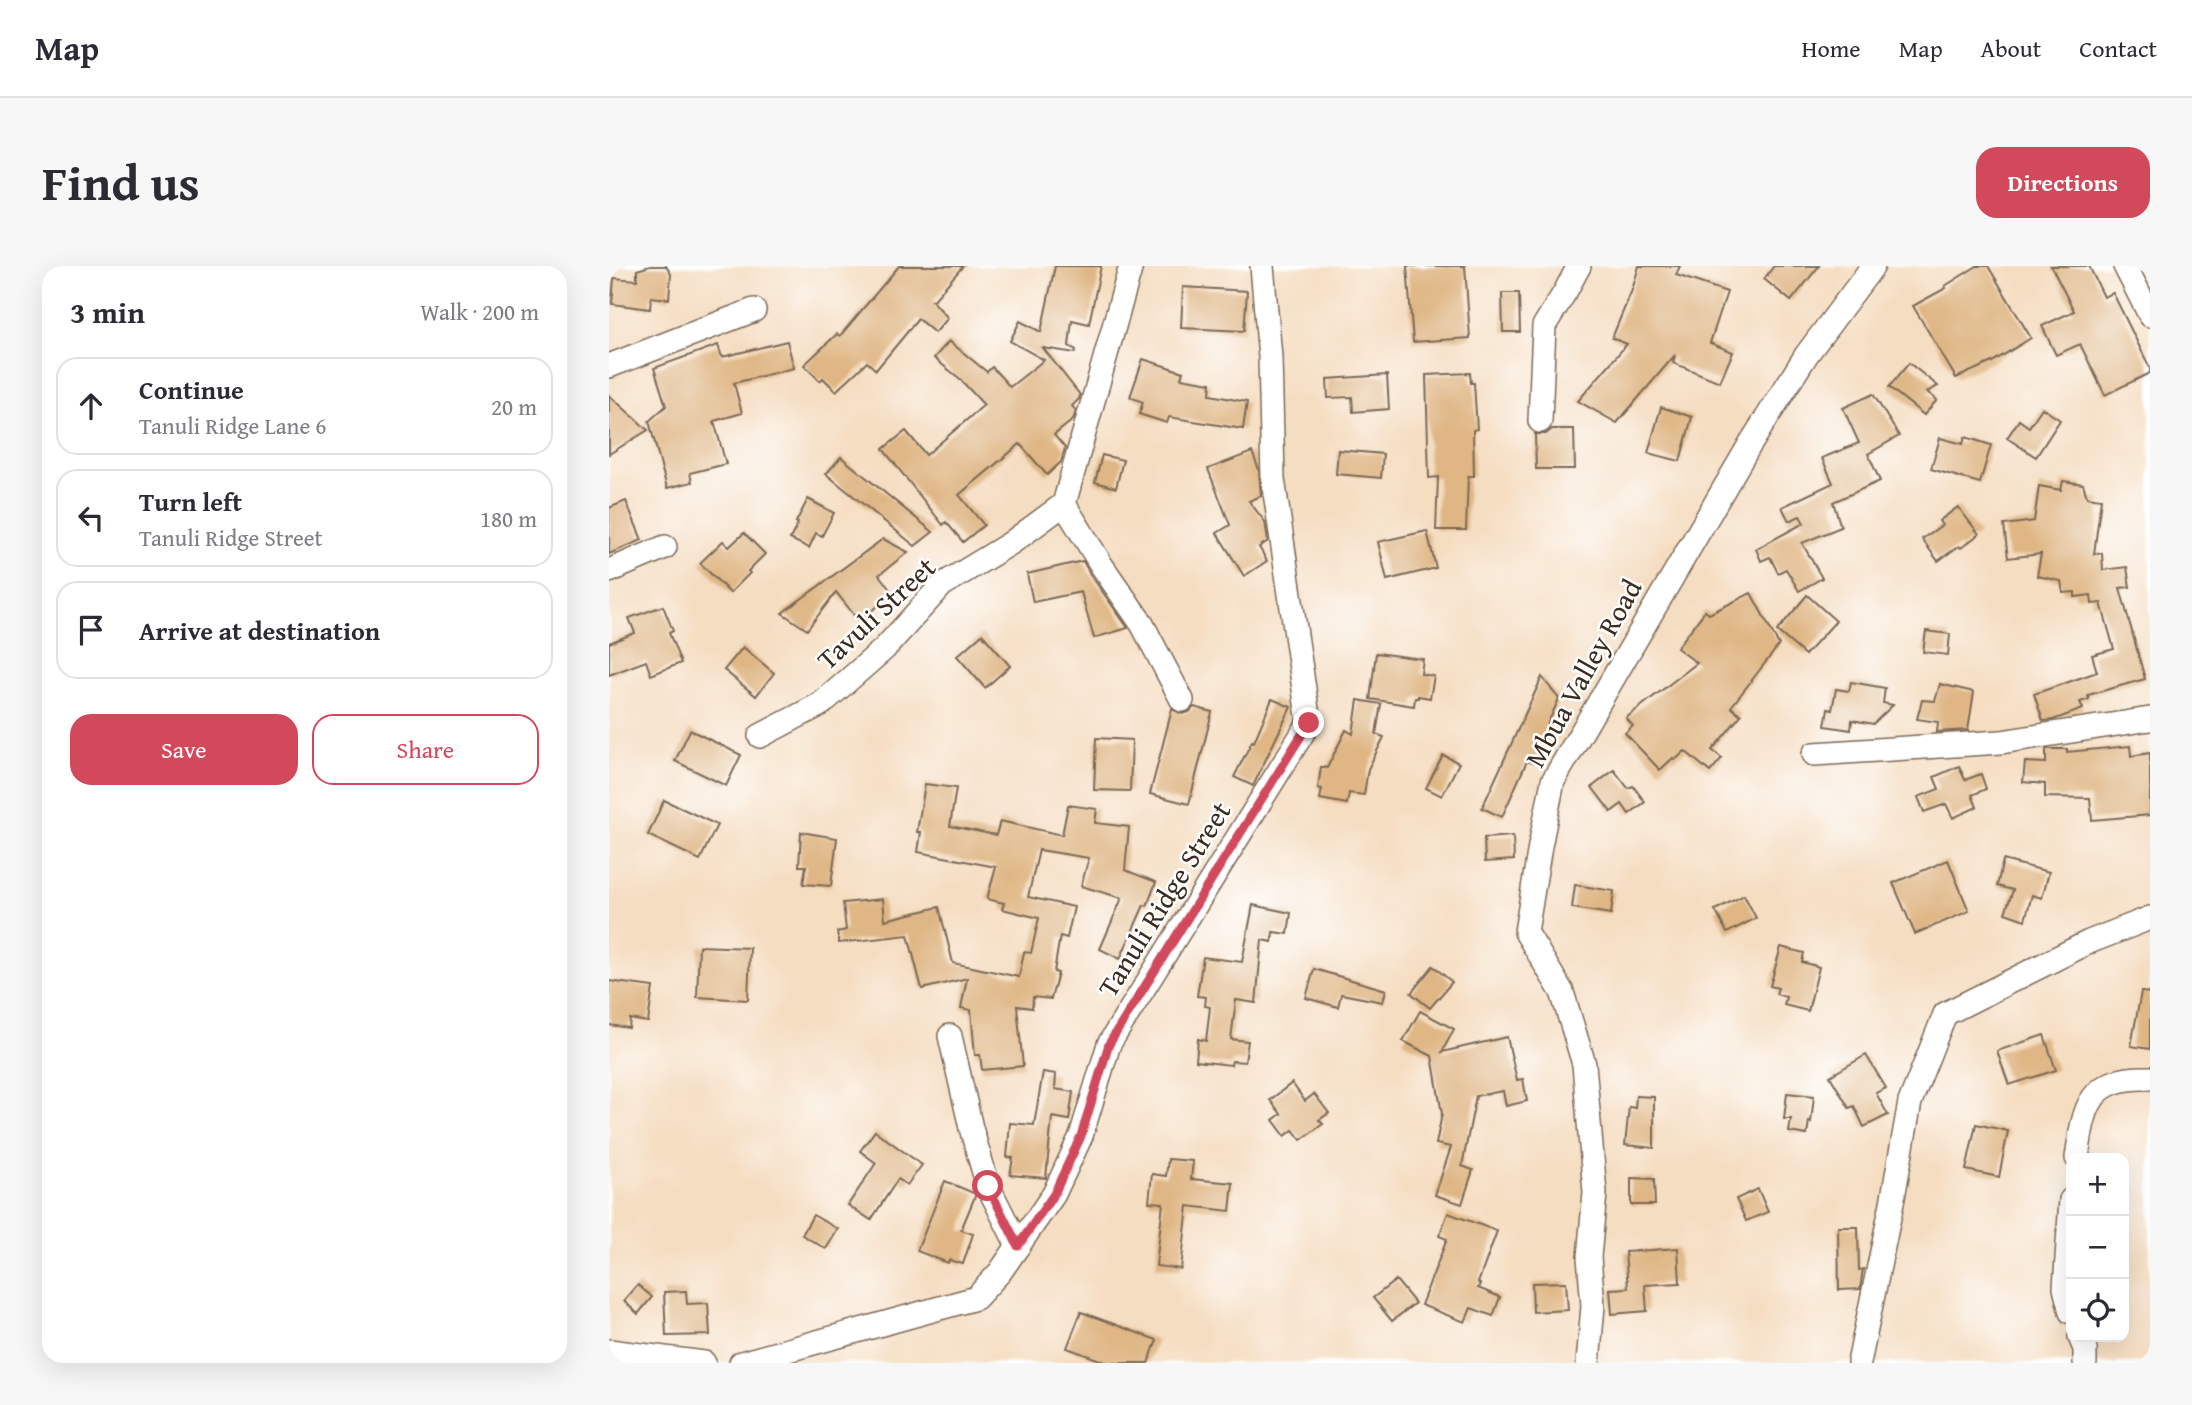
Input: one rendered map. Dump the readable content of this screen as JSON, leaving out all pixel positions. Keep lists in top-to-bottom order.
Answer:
{
  "streets": {
    "street": ["Tavuli Street", "Mbua Valley Road", "Tanuli Ridge Street"]
  },
  "page": {
    "header": "Map",
    "nav": [
      "Home",
      "Map",
      "About",
      "Contact"
    ],
    "title": "Find us",
    "buttons": [
      "Directions",
      ["Save", "Share"]
    ],
    "heading": ["3 min", "Walk · 200 m"],
    "list": [
      ["Continue", "Tanuli Ridge Lane 6", "20 m"],
      ["Turn left", "Tanuli Ridge Street", "180 m"],
      "Arrive at destination"
    ],
    "map_buttons": ["+", "−"]
  }
}
